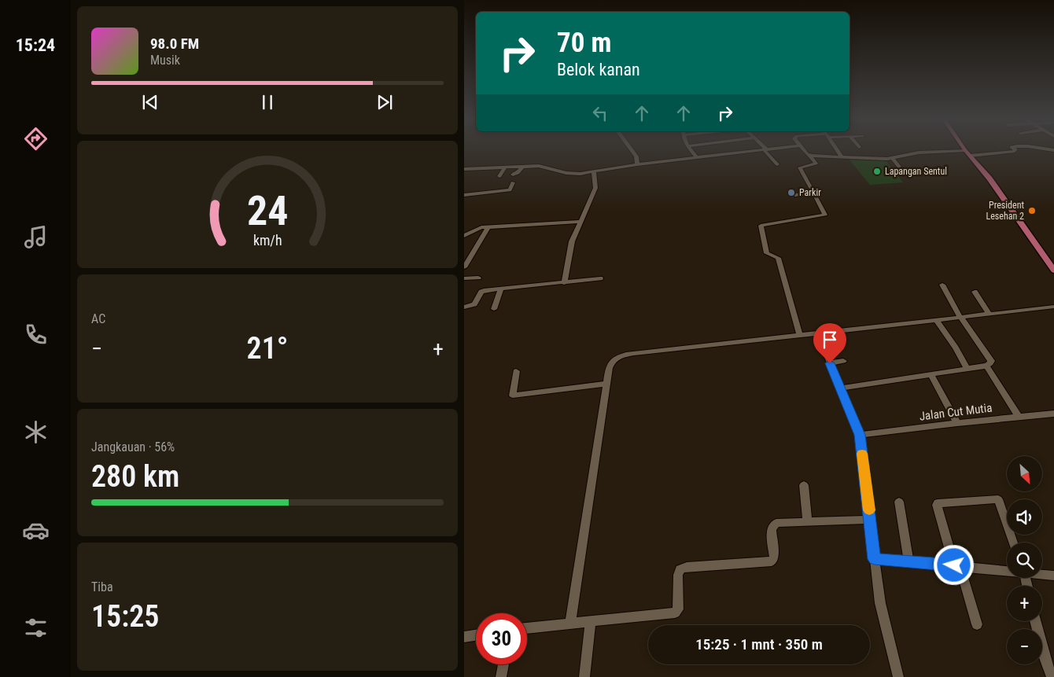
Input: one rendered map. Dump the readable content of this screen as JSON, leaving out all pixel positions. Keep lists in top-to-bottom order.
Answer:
{
  "streets": {
    "street": ["Jalan Cut Mutia"]
  },
  "places": ["Lapangan Sentul", "Parkir", "President Lesehan 2"],
  "north": "bottom right",
  "page": {
    "tabs": "15:24",
    "turn": ["70 m", "Belok kanan"],
    "song": ["98.0 FM", "Musik"],
    "tile": [
      "AC",
      ["Jangkauan · 56%", "280 km"],
      ["Tiba", "15:25"]
    ],
    "heat": ["−", "21°", "+"],
    "map_buttons": ["+", "−"],
    "limit": "30",
    "trip": "15:25 · 1 mnt · 350 m",
    "gauge": ["24", "km/h"]
  }
}
